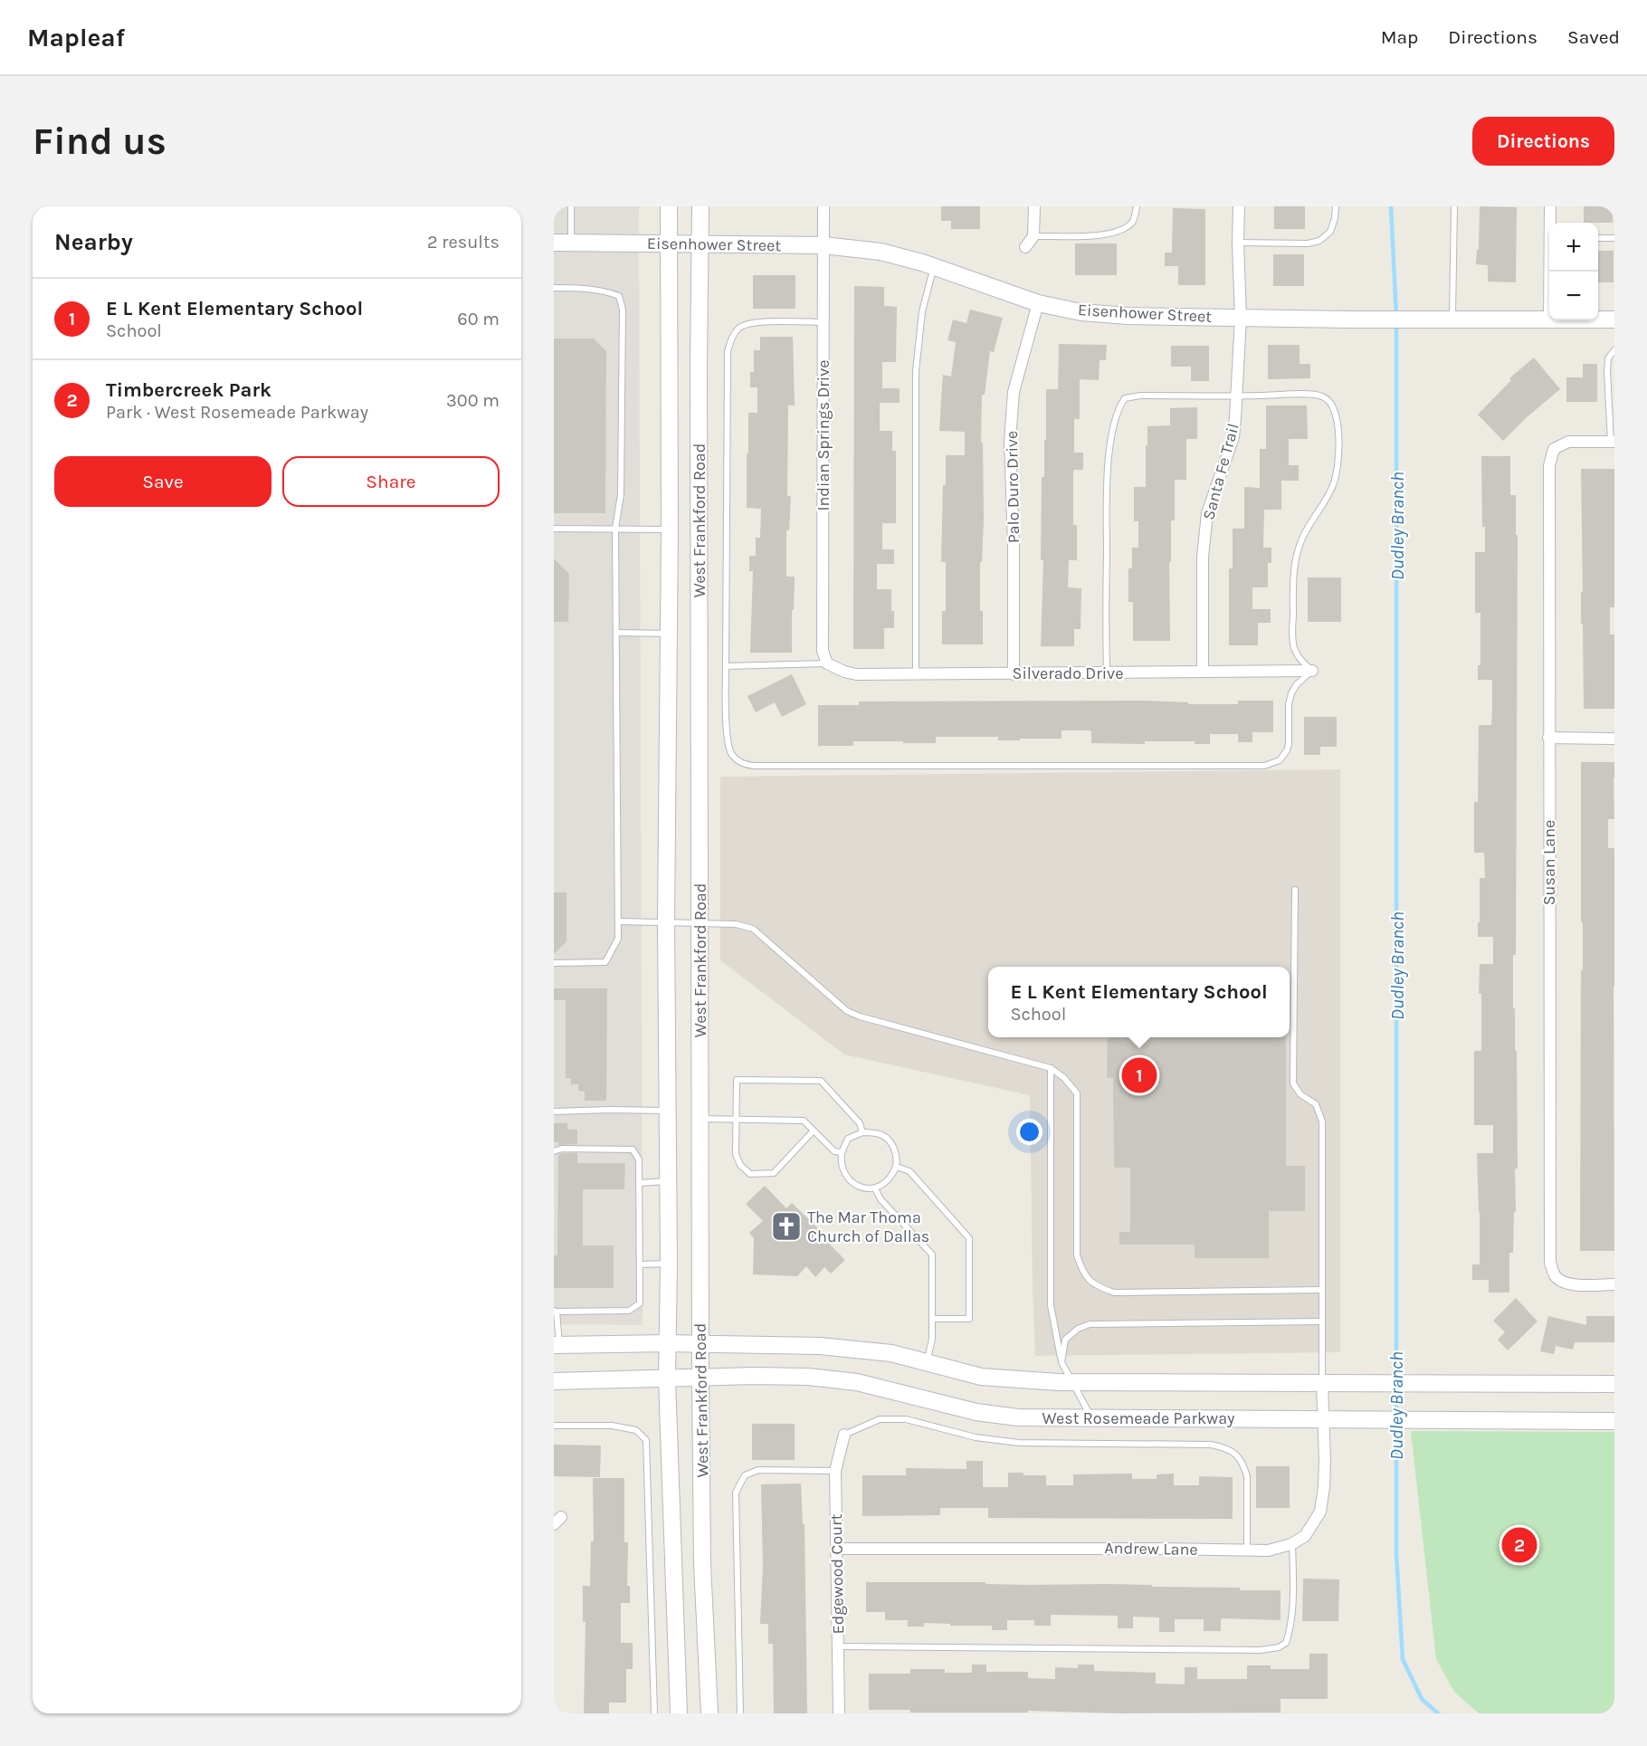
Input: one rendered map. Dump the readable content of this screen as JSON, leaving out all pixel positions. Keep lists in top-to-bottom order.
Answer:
{
  "streets": {
    "main road": ["Eisenhower Street", "West Frankford Road", "West Rosemeade Parkway"],
    "street": [
      "Indian Springs Drive",
      "Santa Fe Trail",
      "Palo Duro Drive",
      "Silverado Drive",
      "Susan Lane",
      "Andrew Lane",
      "Edgewood Court"
    ]
  },
  "crossings": [
    ["Eisenhower Street", "Indian Springs Drive"],
    ["Eisenhower Street", "Santa Fe Trail"],
    ["Eisenhower Street", "Palo Duro Drive"],
    ["Eisenhower Street", "West Frankford Road"],
    ["Indian Springs Drive", "Silverado Drive"],
    ["Santa Fe Trail", "Silverado Drive"],
    ["Palo Duro Drive", "Silverado Drive"],
    ["West Frankford Road", "West Rosemeade Parkway"],
    ["West Rosemeade Parkway", "Andrew Lane"],
    ["Andrew Lane", "Edgewood Court"]
  ],
  "water": ["Dudley Branch"],
  "places": {
    "church": ["The Mar Thoma Church of Dallas"]
  },
  "page": {
    "header": "Mapleaf",
    "nav": ["Map", "Directions", "Saved"],
    "buttons": [
      "Directions",
      ["Save", "Share"]
    ],
    "title": "Find us",
    "heading": ["Nearby", "2 results"],
    "map_buttons": ["+", "−"],
    "list": [
      {
        "mark": "1",
        "name": "E L Kent Elementary School",
        "note": "School",
        "value": "60 m"
      },
      {
        "mark": "2",
        "name": "Timbercreek Park",
        "note": "Park · West Rosemeade Parkway",
        "value": "300 m"
      }
    ],
    "popup": ["E L Kent Elementary School", "School"],
    "pins": ["1", "2"]
  }
}
